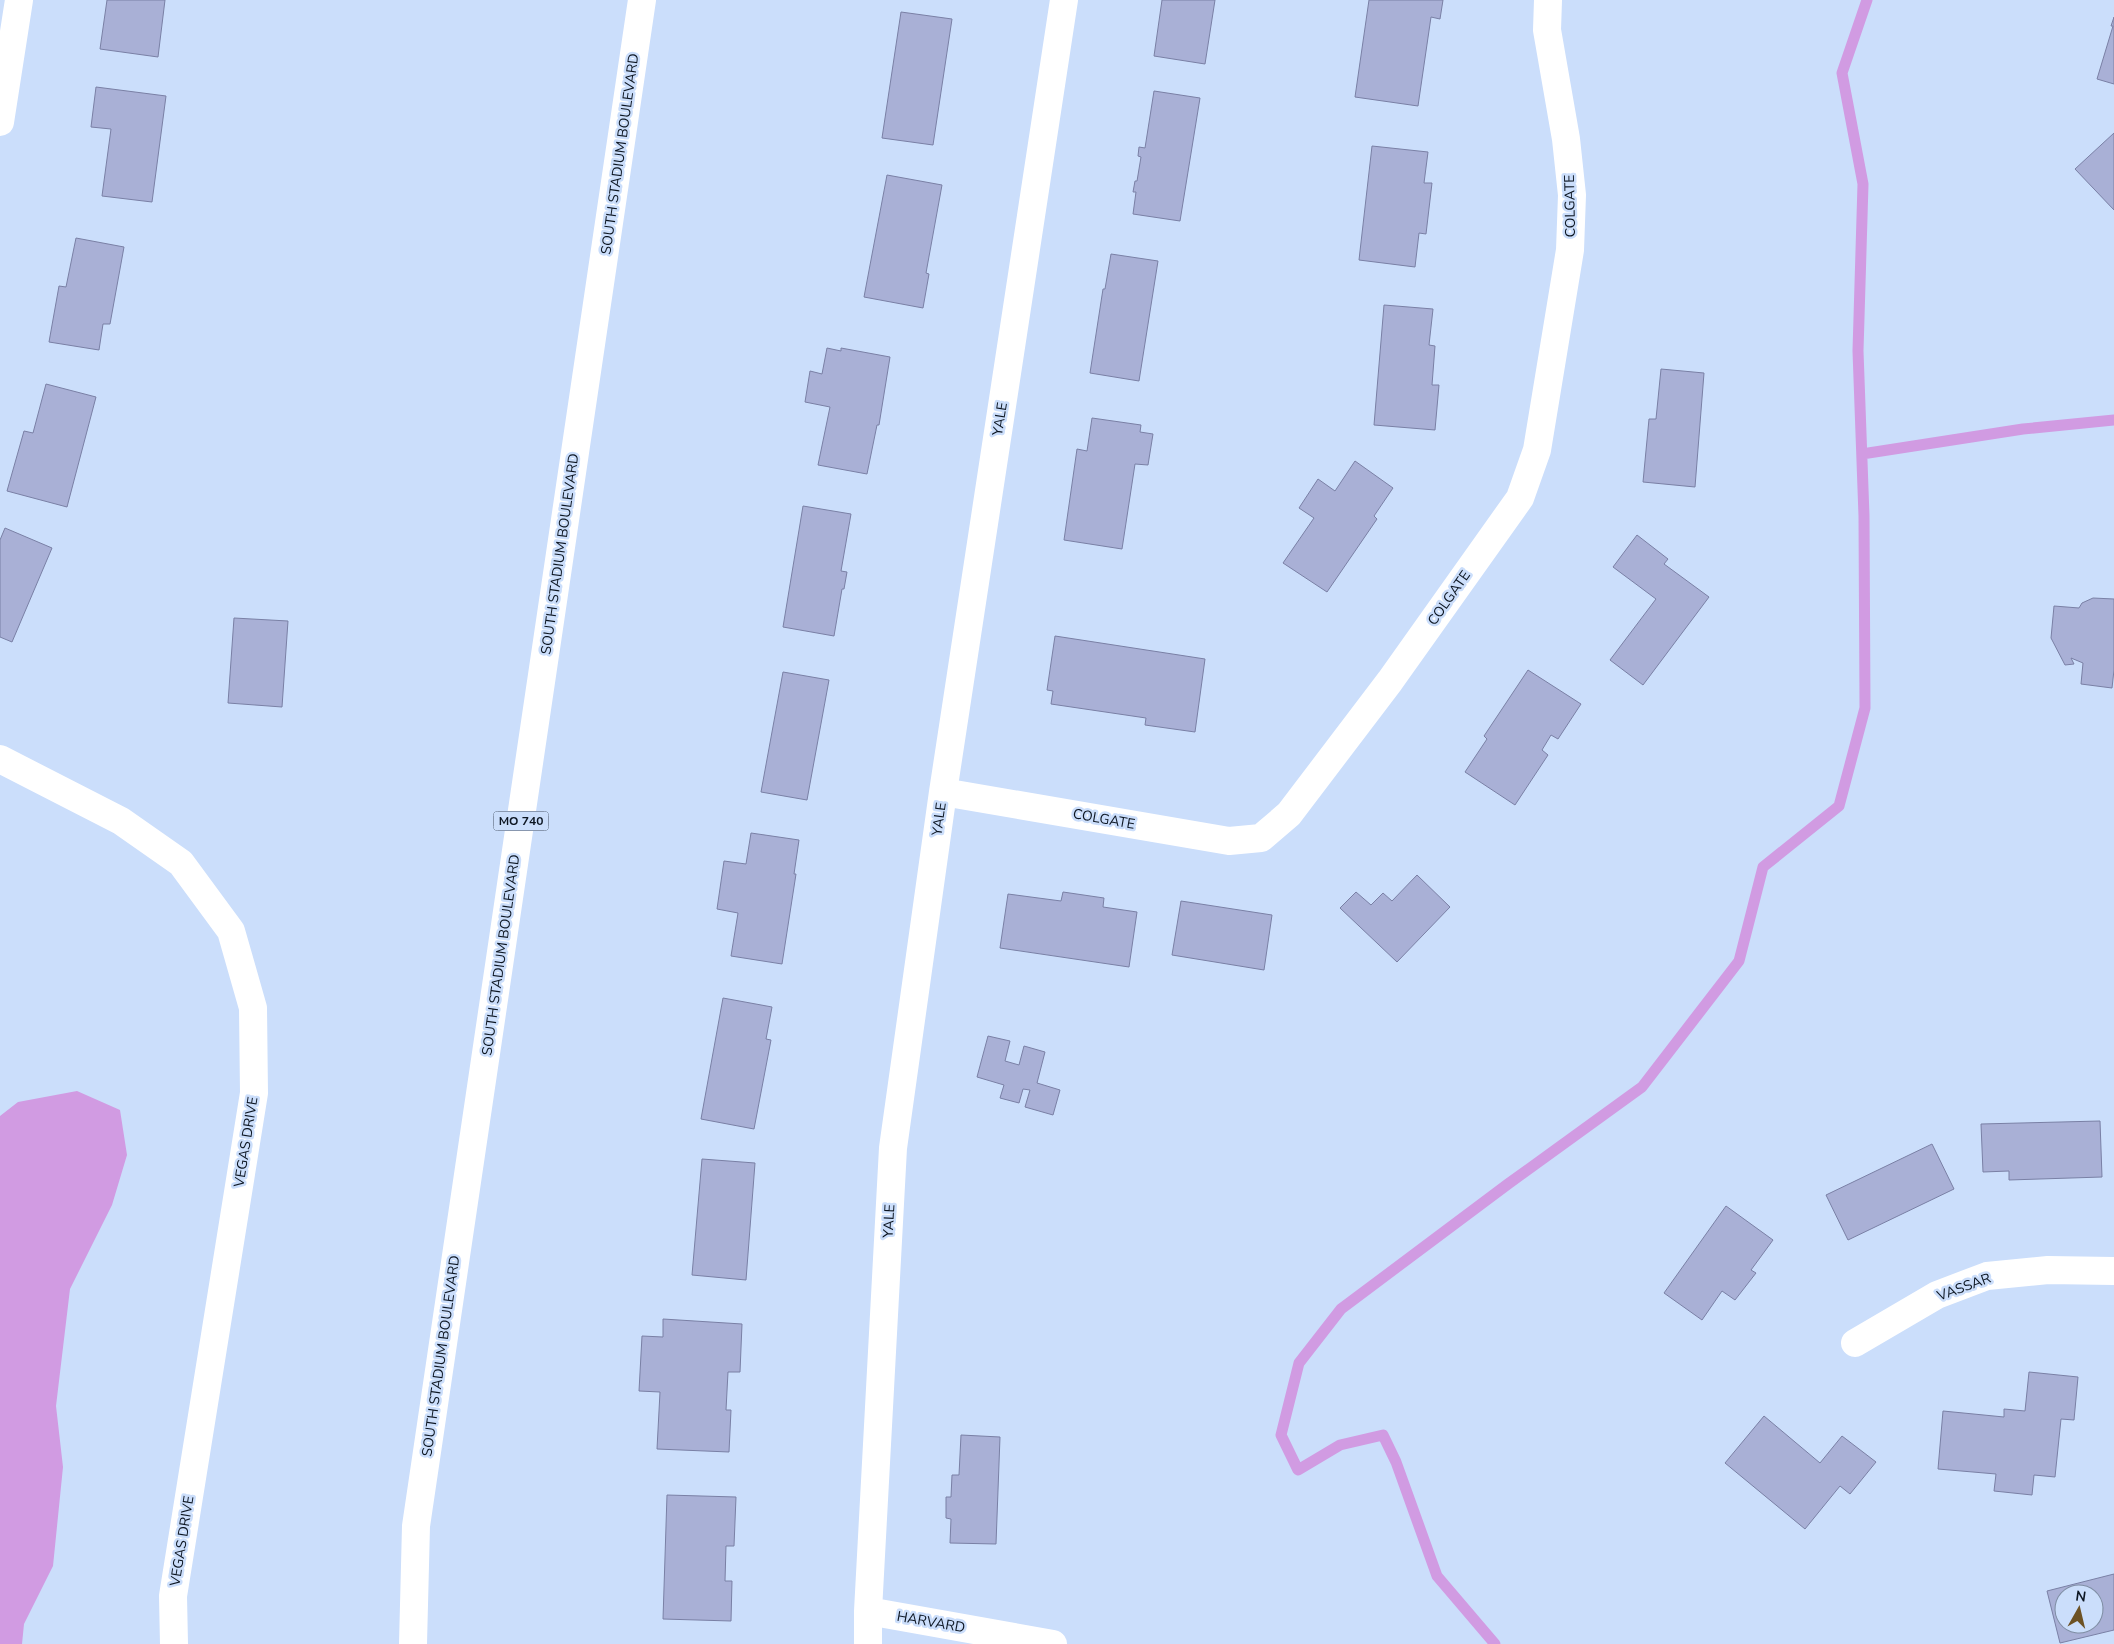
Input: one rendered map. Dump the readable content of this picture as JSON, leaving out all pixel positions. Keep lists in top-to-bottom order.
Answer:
{
  "streets": {
    "street": [
      "SOUTH STADIUM BOULEVARD",
      "COLGATE",
      "YALE",
      "MO 740",
      "VEGAS DRIVE",
      "VASSAR",
      "HARVARD"
    ]
  },
  "crossings": [
    ["COLGATE", "YALE"],
    ["YALE", "HARVARD"]
  ],
  "north": "top"
}
